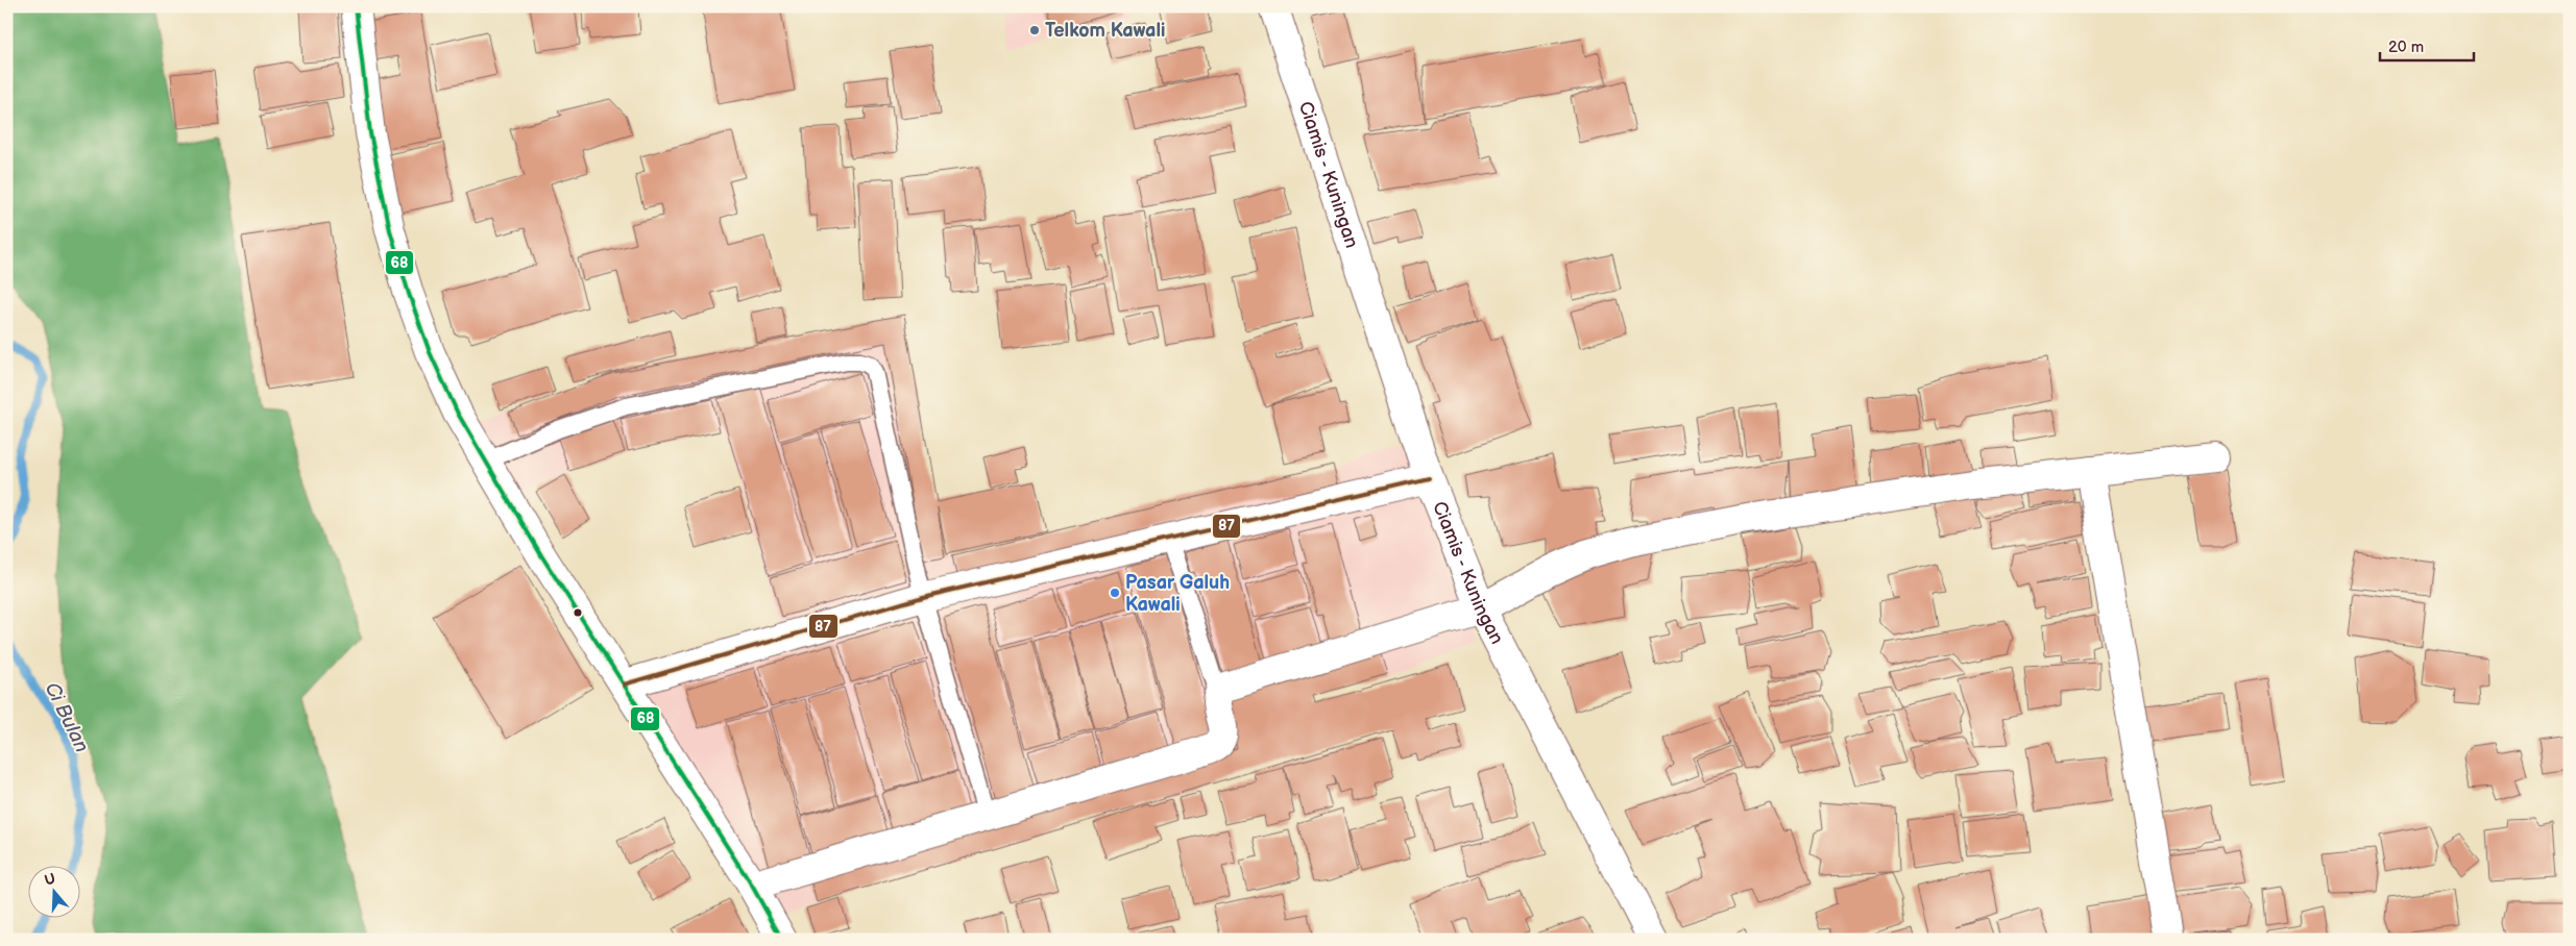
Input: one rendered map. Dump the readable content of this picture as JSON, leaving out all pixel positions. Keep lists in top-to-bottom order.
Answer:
{
  "streets": {
    "main road": ["Ciamis - Kuningan"]
  },
  "water": ["Ci Bulan"],
  "places": ["Telkom Kawali", "Pasar Galuh Kawali"],
  "lines": ["transit line 68", "transit line 87"],
  "scale_bar": "20 m",
  "north": "top"
}
